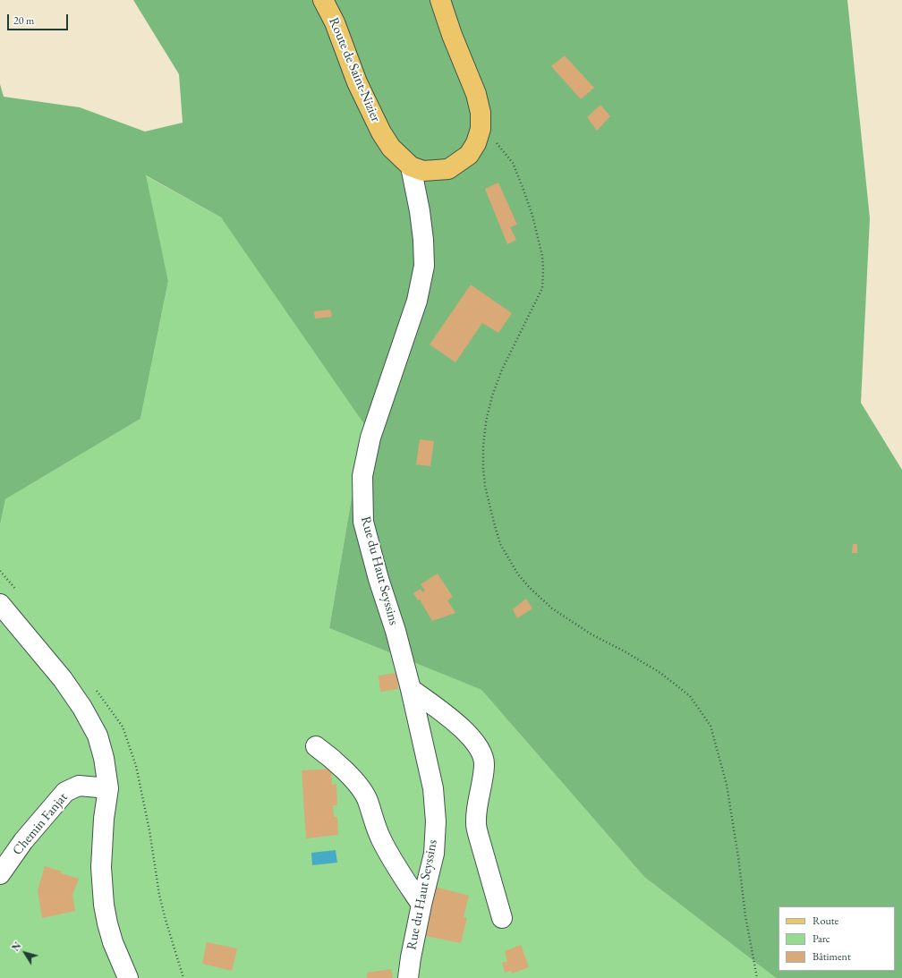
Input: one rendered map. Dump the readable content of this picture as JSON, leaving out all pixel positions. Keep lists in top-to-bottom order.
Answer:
{
  "streets": {
    "main road": ["Route de Saint-Nizier"],
    "street": ["Rue du Haut Seyssins", "Chemin Fanjat"]
  },
  "crossings": [
    ["Route de Saint-Nizier", "Rue du Haut Seyssins"]
  ],
  "legend": ["Route", "Parc", "Bâtiment"],
  "scale_bar": "20 m",
  "north": "top left"
}
